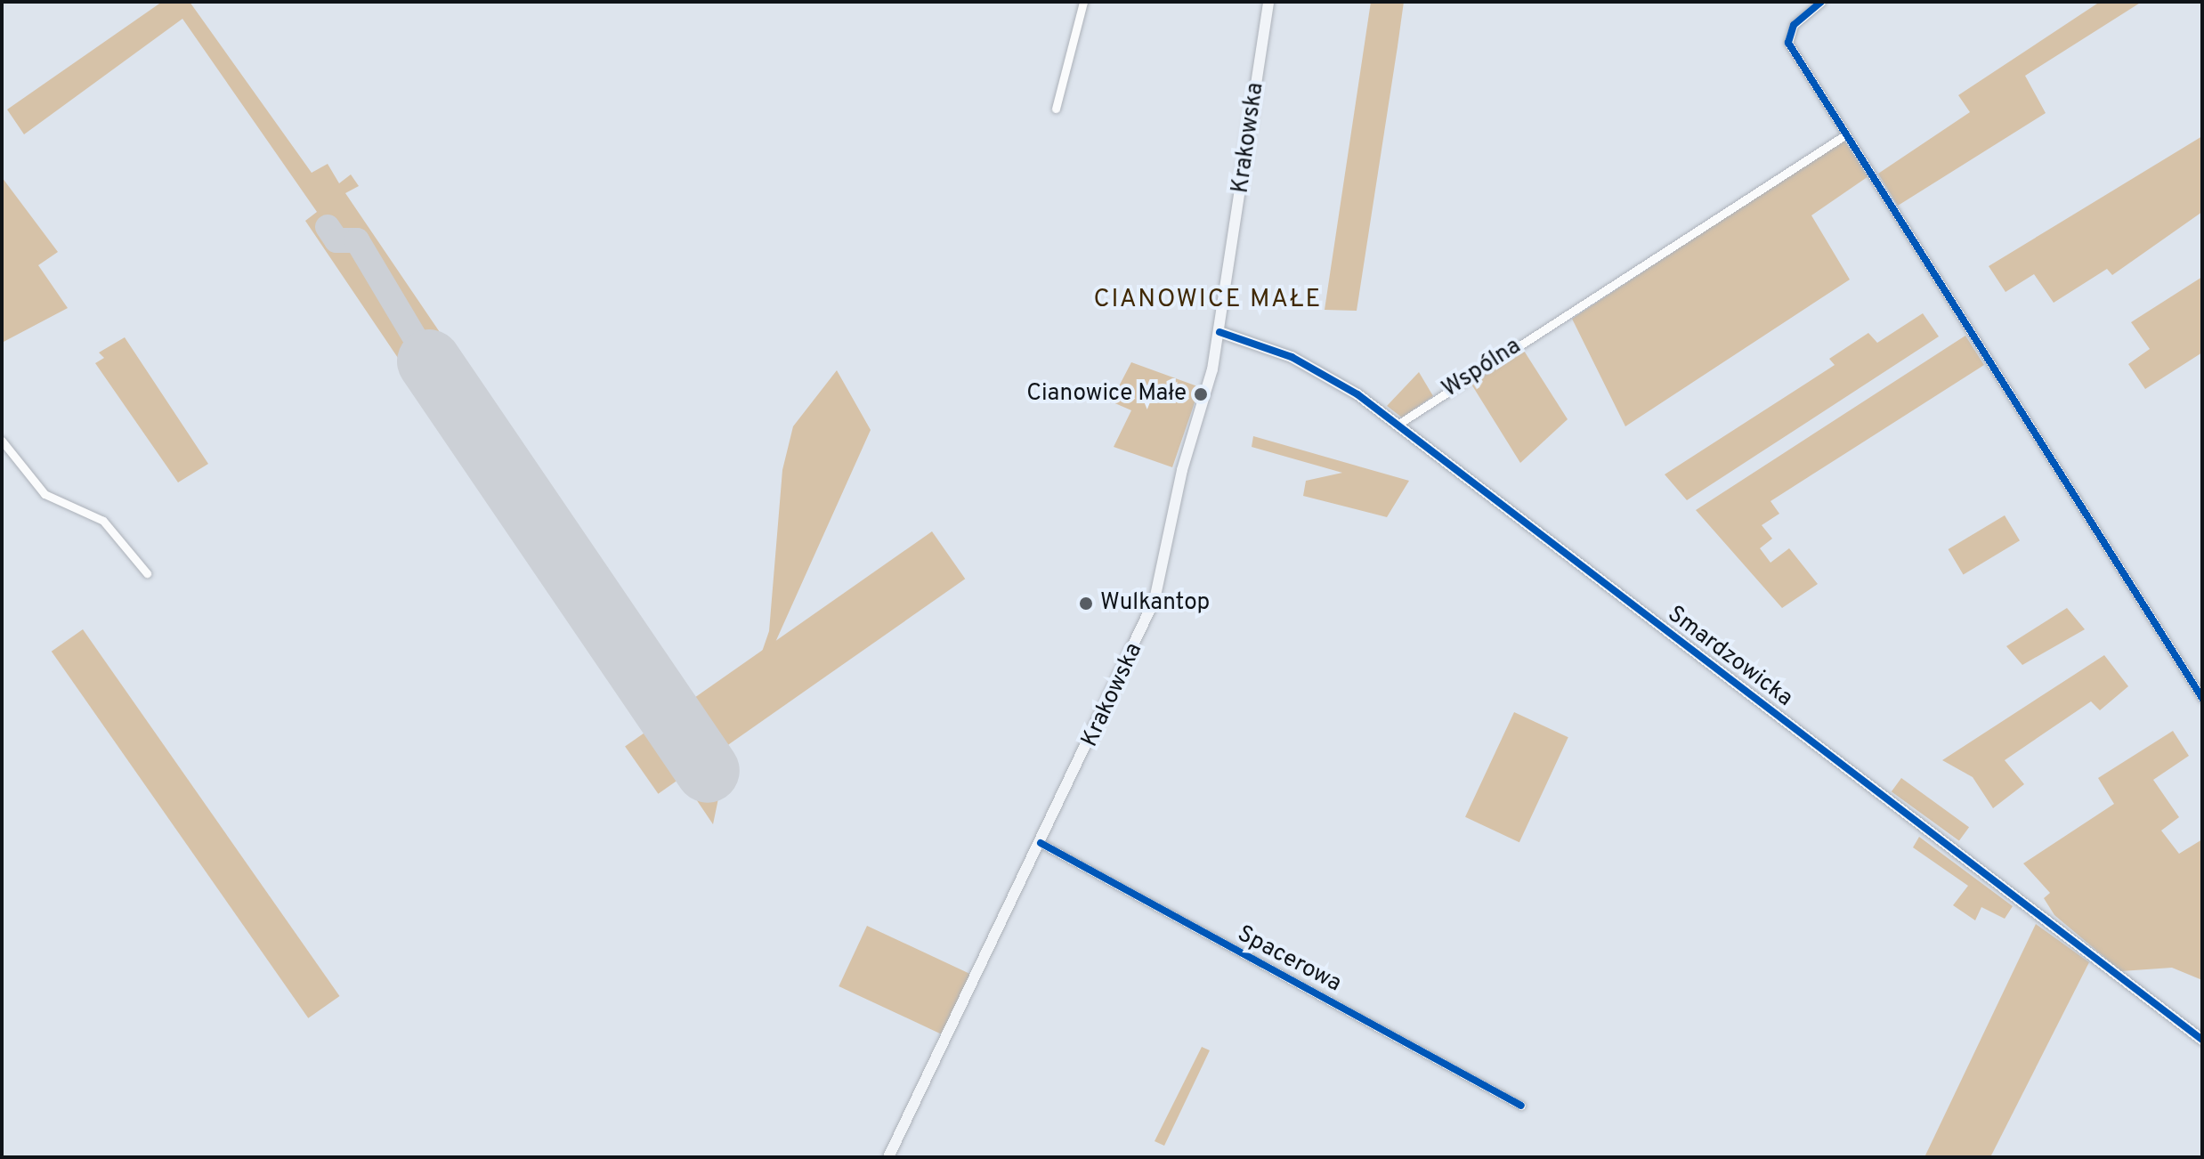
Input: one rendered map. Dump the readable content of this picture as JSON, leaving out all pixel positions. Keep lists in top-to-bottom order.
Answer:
{
  "streets": {
    "main road": ["Krakowska", "Smardzowicka"],
    "street": ["Wspólna", "Spacerowa"]
  },
  "crossings": [
    ["Krakowska", "Smardzowicka"],
    ["Krakowska", "Spacerowa"],
    ["Wspólna", "Smardzowicka"]
  ],
  "districts": ["CIANOWICE MAŁE"],
  "places": ["Cianowice Małe", "Wulkantop"]
}
